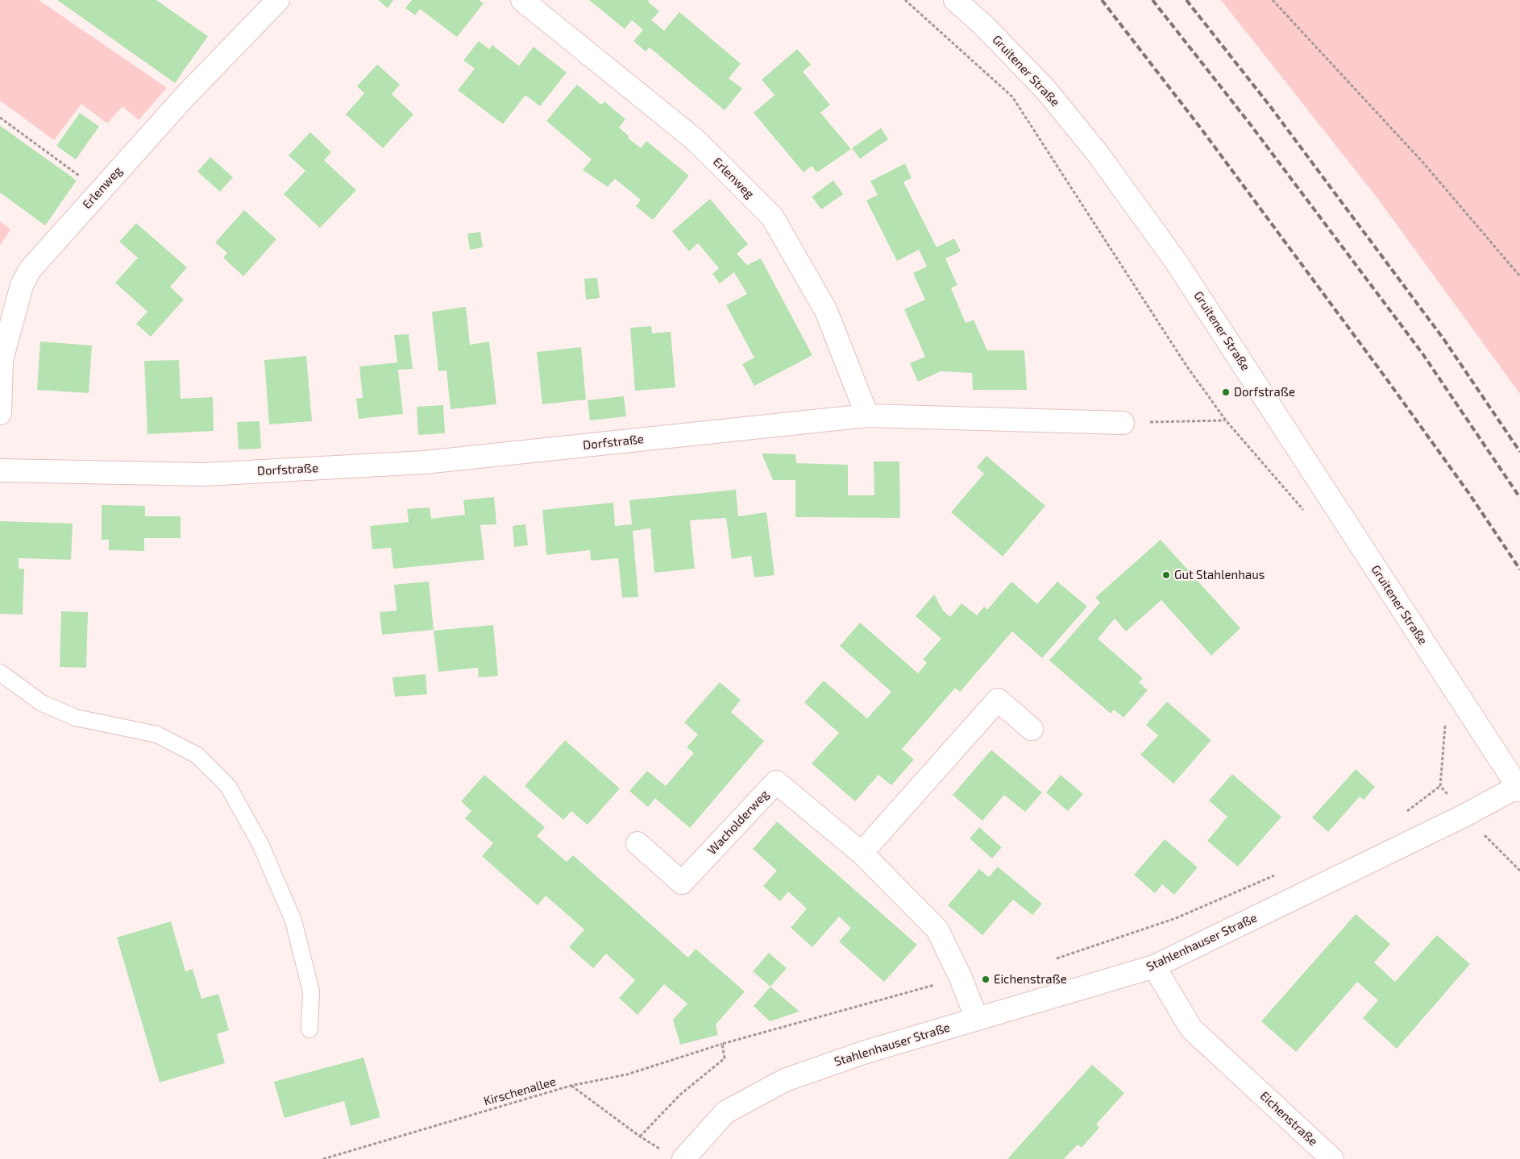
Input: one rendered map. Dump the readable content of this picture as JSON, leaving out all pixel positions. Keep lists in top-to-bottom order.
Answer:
{
  "streets": {
    "street": [
      "Gruitener Straße",
      "Erlenweg",
      "Dorfstraße",
      "Wacholderweg",
      "Stahlenhauser Straße",
      "Eichenstraße"
    ],
    "path": ["Kirschenallee"]
  },
  "crossings": [
    ["Gruitener Straße", "Stahlenhauser Straße"],
    ["Erlenweg", "Dorfstraße"],
    ["Wacholderweg", "Stahlenhauser Straße"],
    ["Wacholderweg", "Kirschenallee"],
    ["Stahlenhauser Straße", "Eichenstraße"]
  ],
  "places": ["Dorfstraße", "Gut Stahlenhaus", "Eichenstraße"]
}
